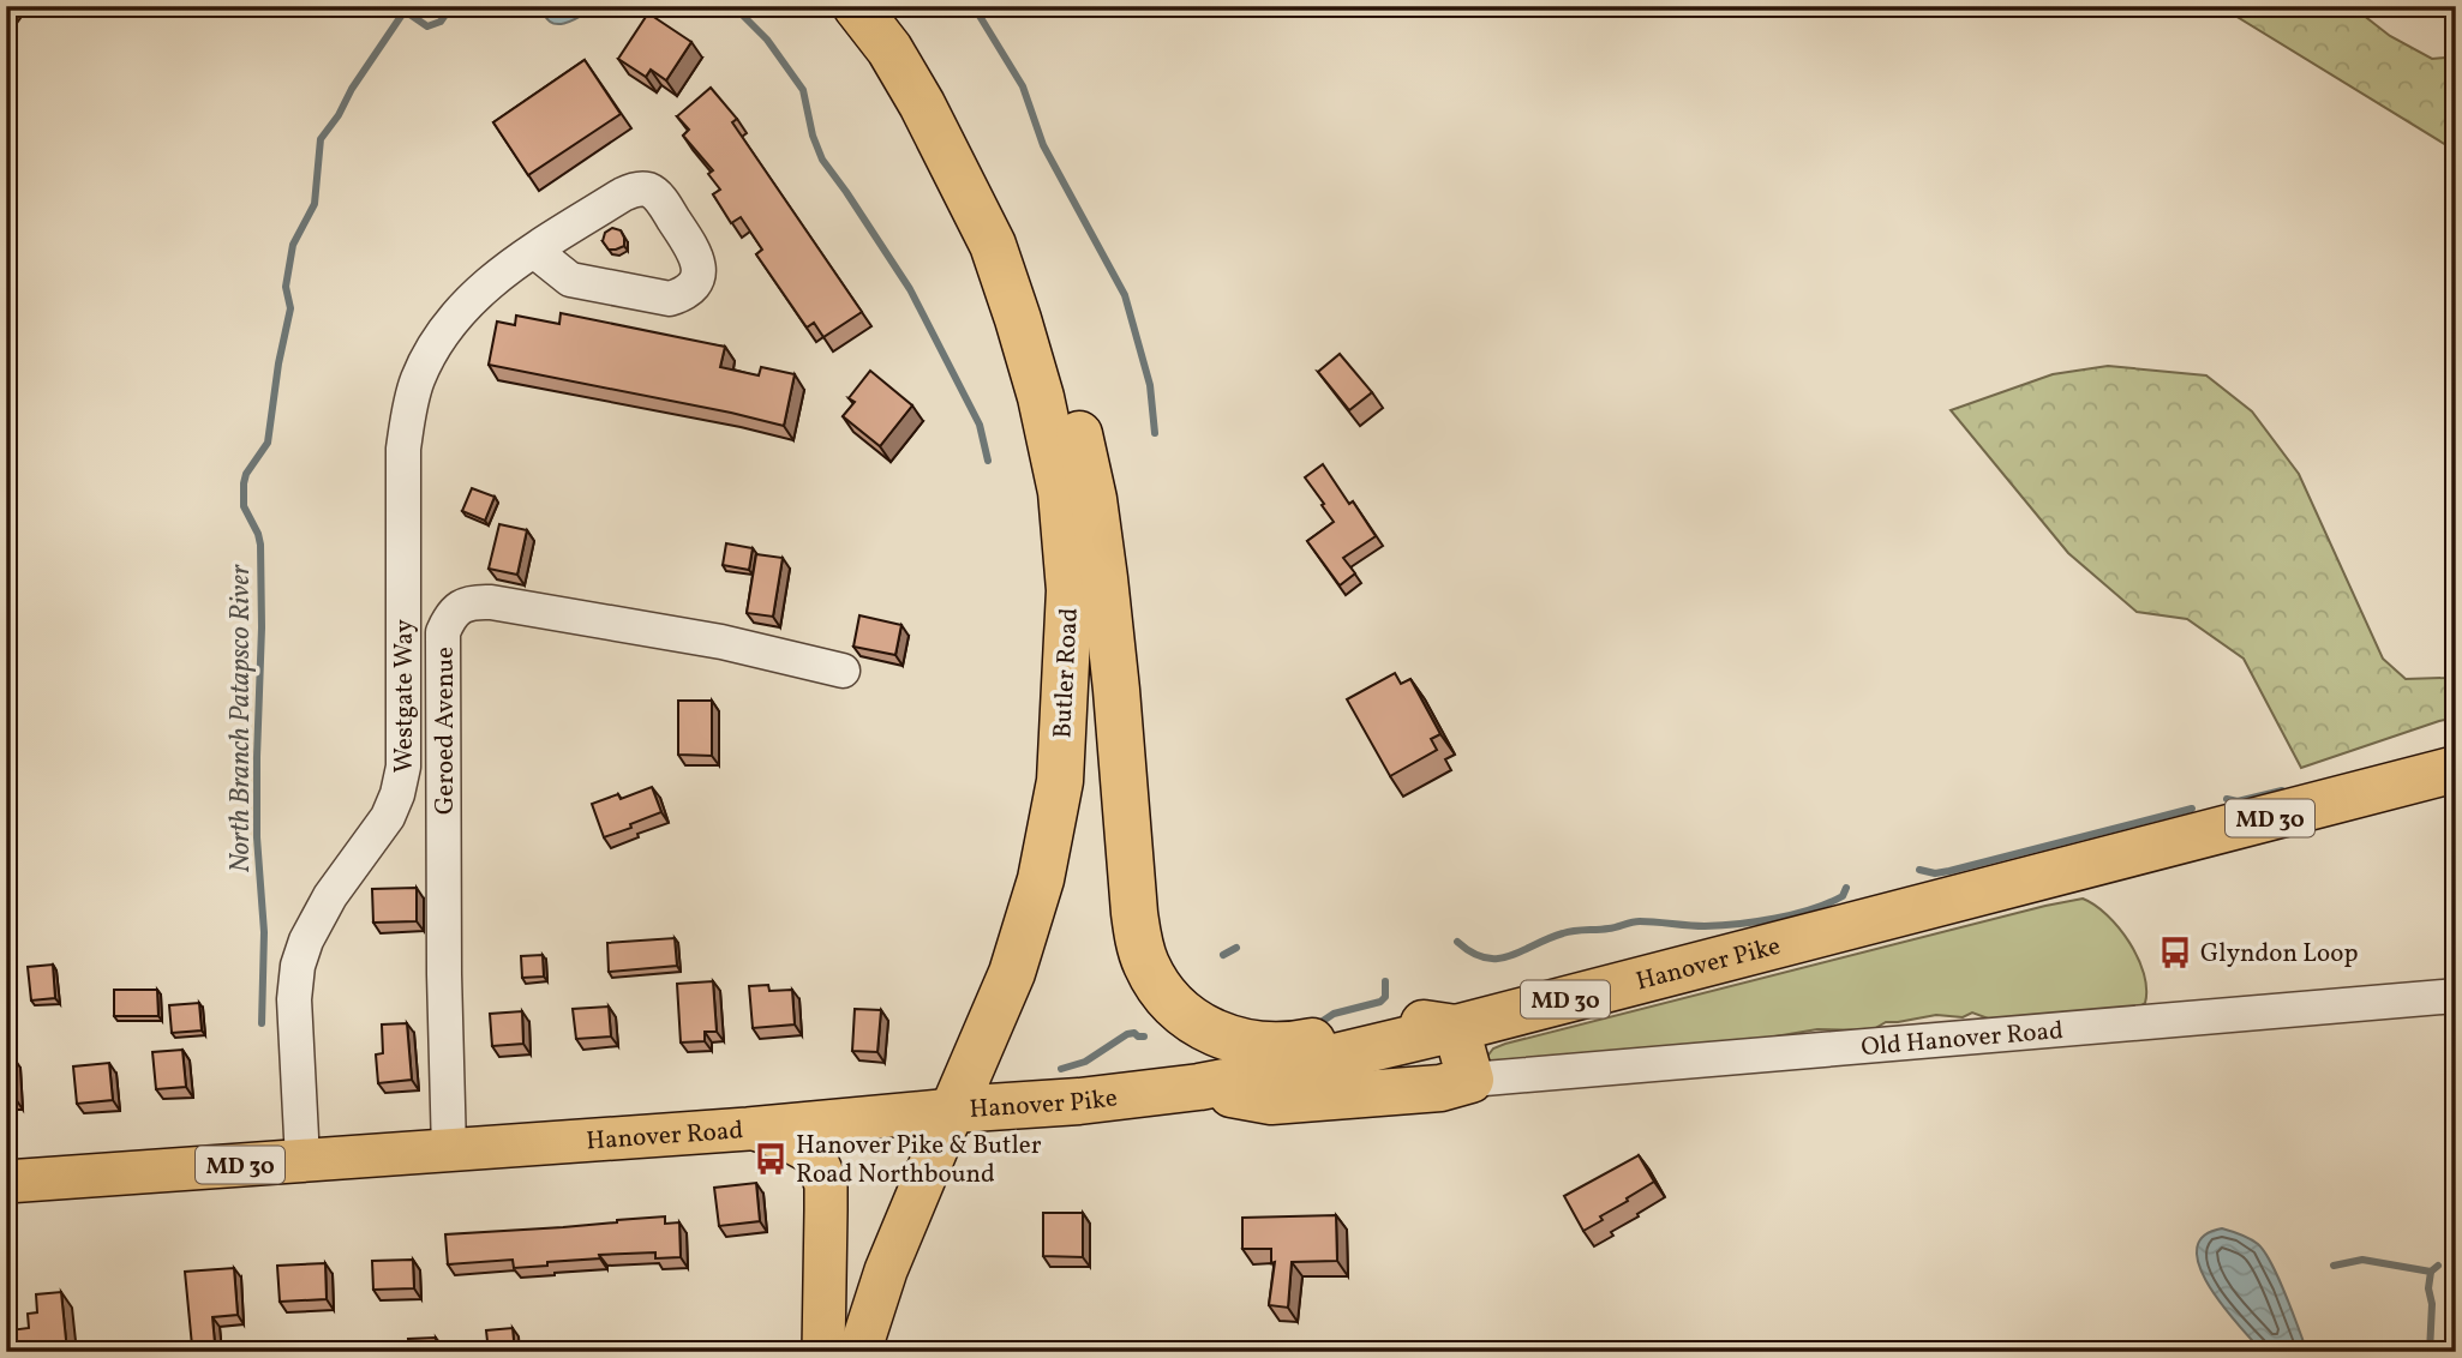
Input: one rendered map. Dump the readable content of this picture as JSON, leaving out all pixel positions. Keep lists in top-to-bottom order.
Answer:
{
  "streets": {
    "highway": ["Butler Road", "MD 30", "Hanover Pike"],
    "main road": ["Hanover Road"],
    "street": ["Westgate Way", "Geroed Avenue", "Old Hanover Road"]
  },
  "crossings": [
    ["Butler Road", "Hanover Pike"],
    ["Butler Road", "Hanover Road"],
    ["Westgate Way", "MD 30"],
    ["Geroed Avenue", "MD 30"],
    ["Geroed Avenue", "Hanover Road"],
    ["MD 30", "Hanover Road"],
    ["Hanover Pike", "Hanover Road"]
  ],
  "water": ["North Branch Patapsco River"],
  "places": {
    "bus stop": ["Glyndon Loop", "Hanover Pike & Butler Road Northbound"]
  }
}
